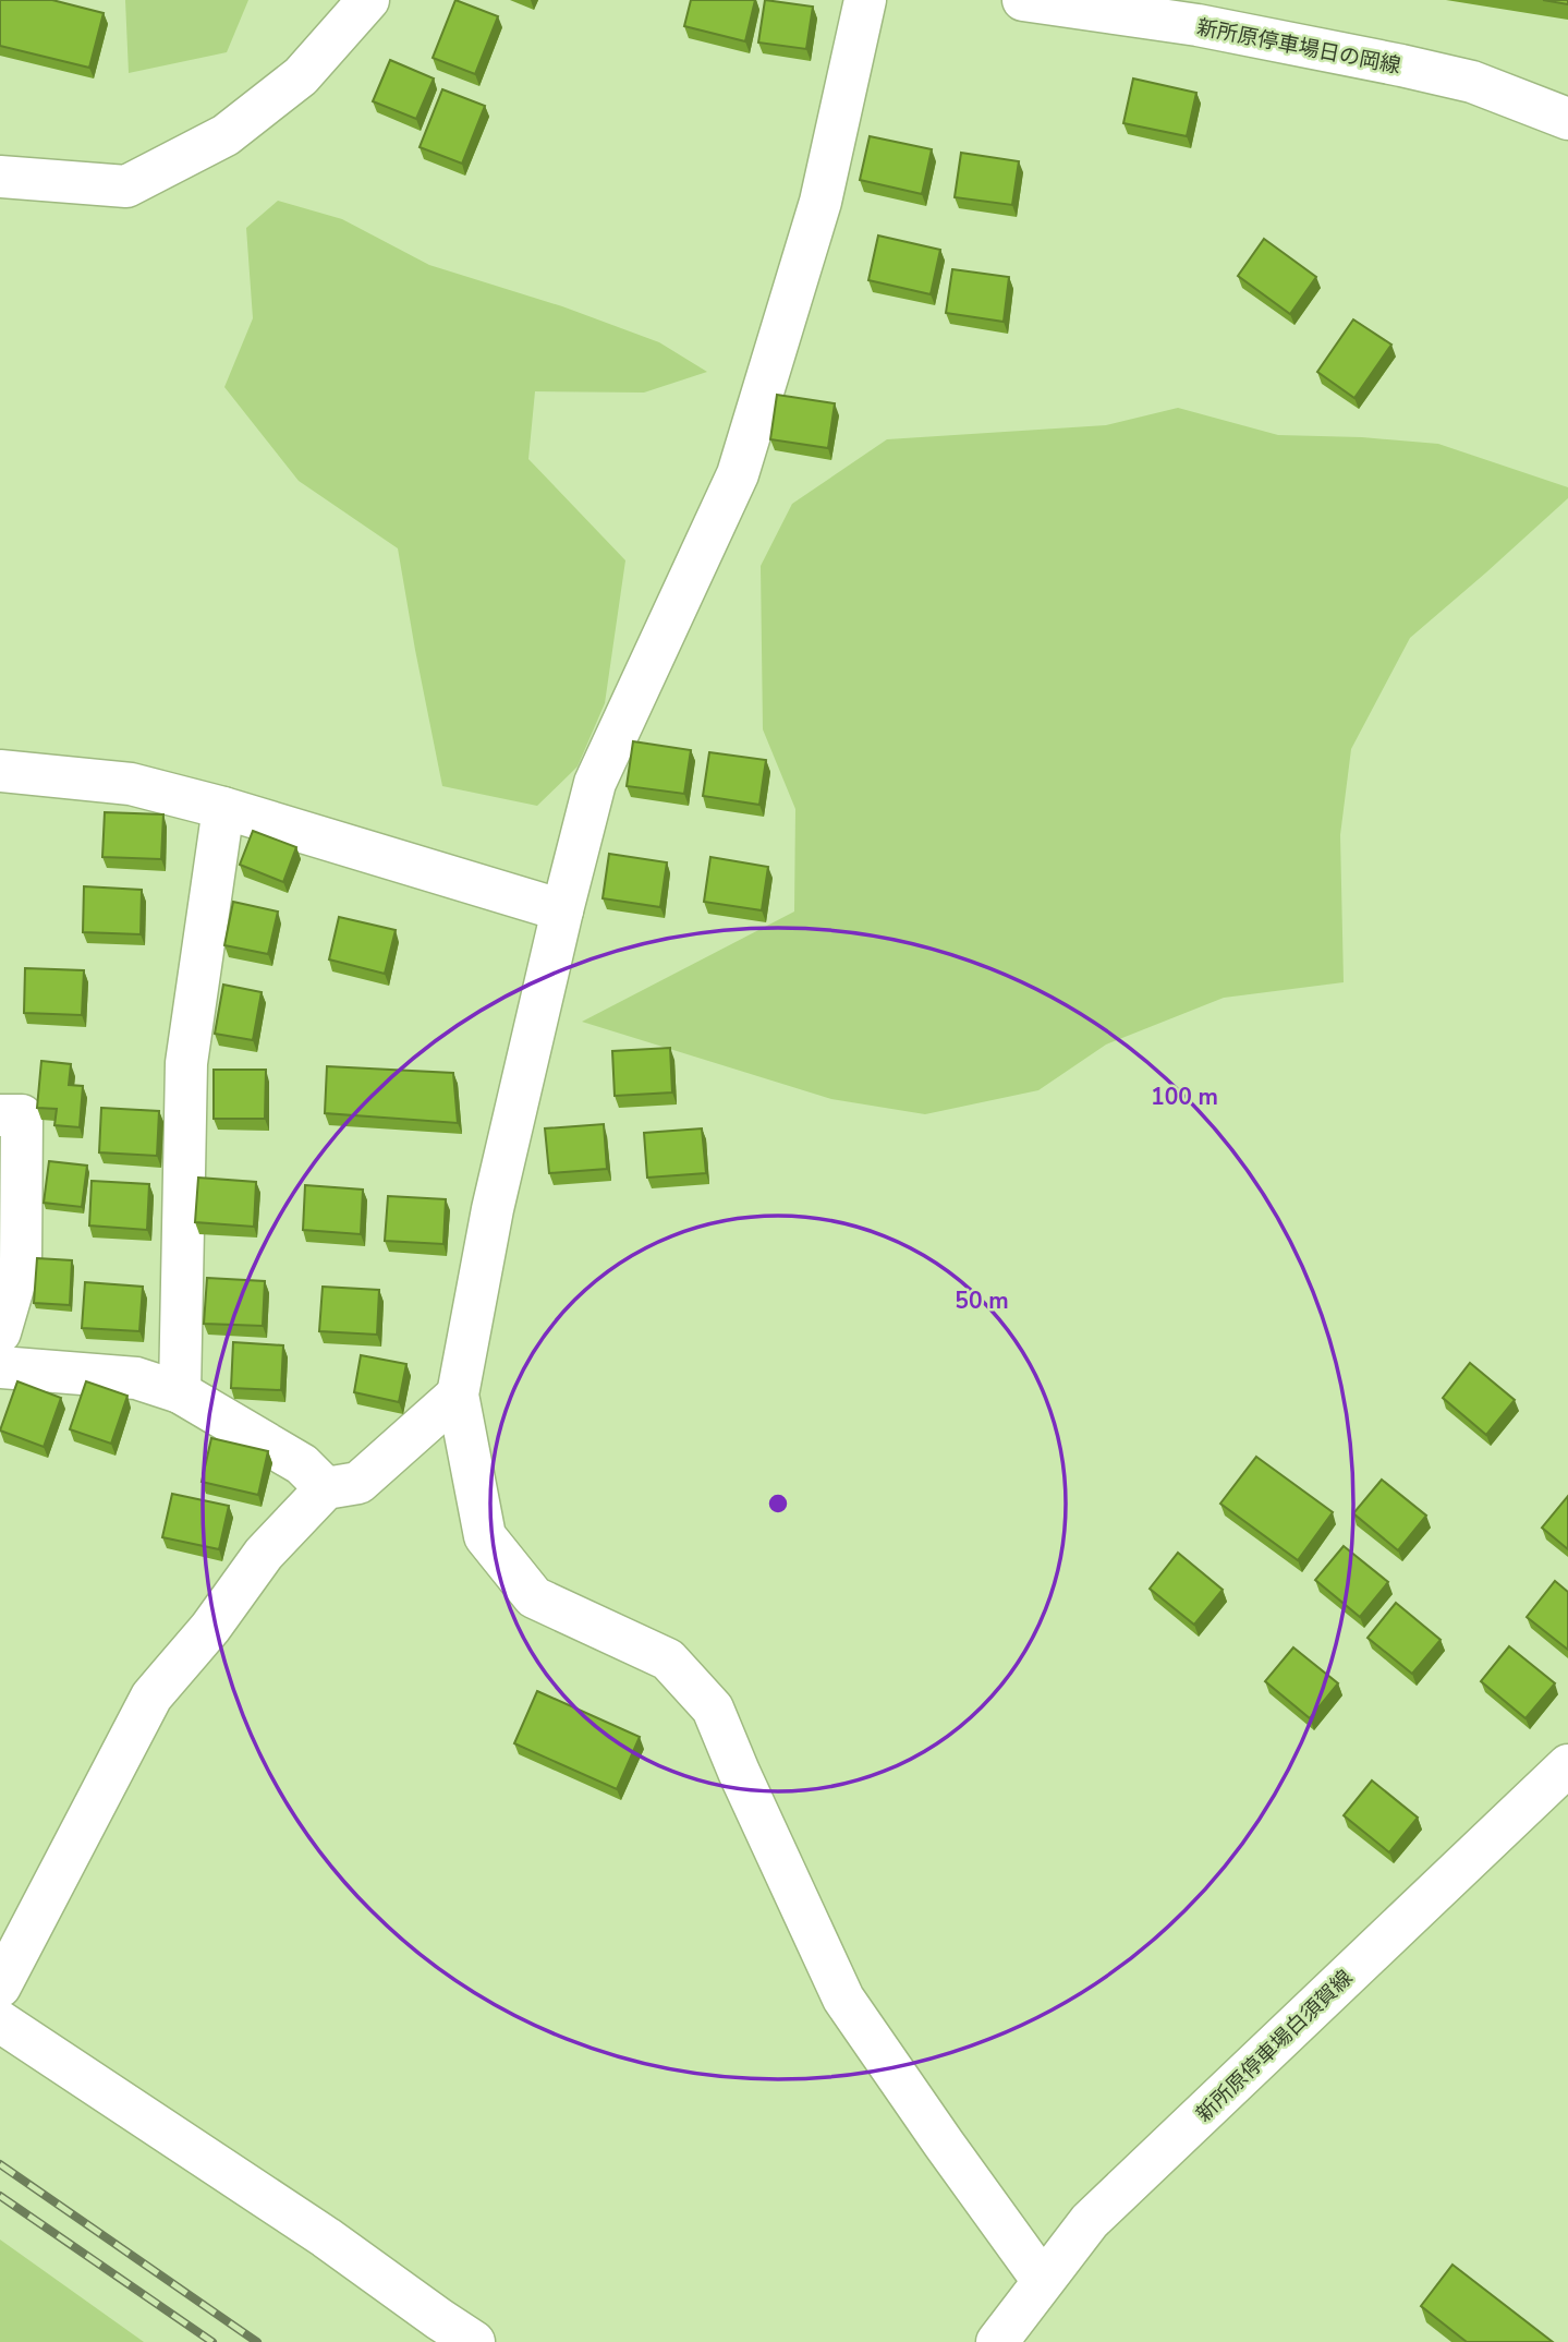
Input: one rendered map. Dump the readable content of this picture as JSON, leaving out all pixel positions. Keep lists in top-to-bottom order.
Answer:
{
  "streets": {
    "street": ["新所原停車場日の岡線", "新所原停車場白須賀線"]
  },
  "rings": ["100 m", "50 m"]
}
